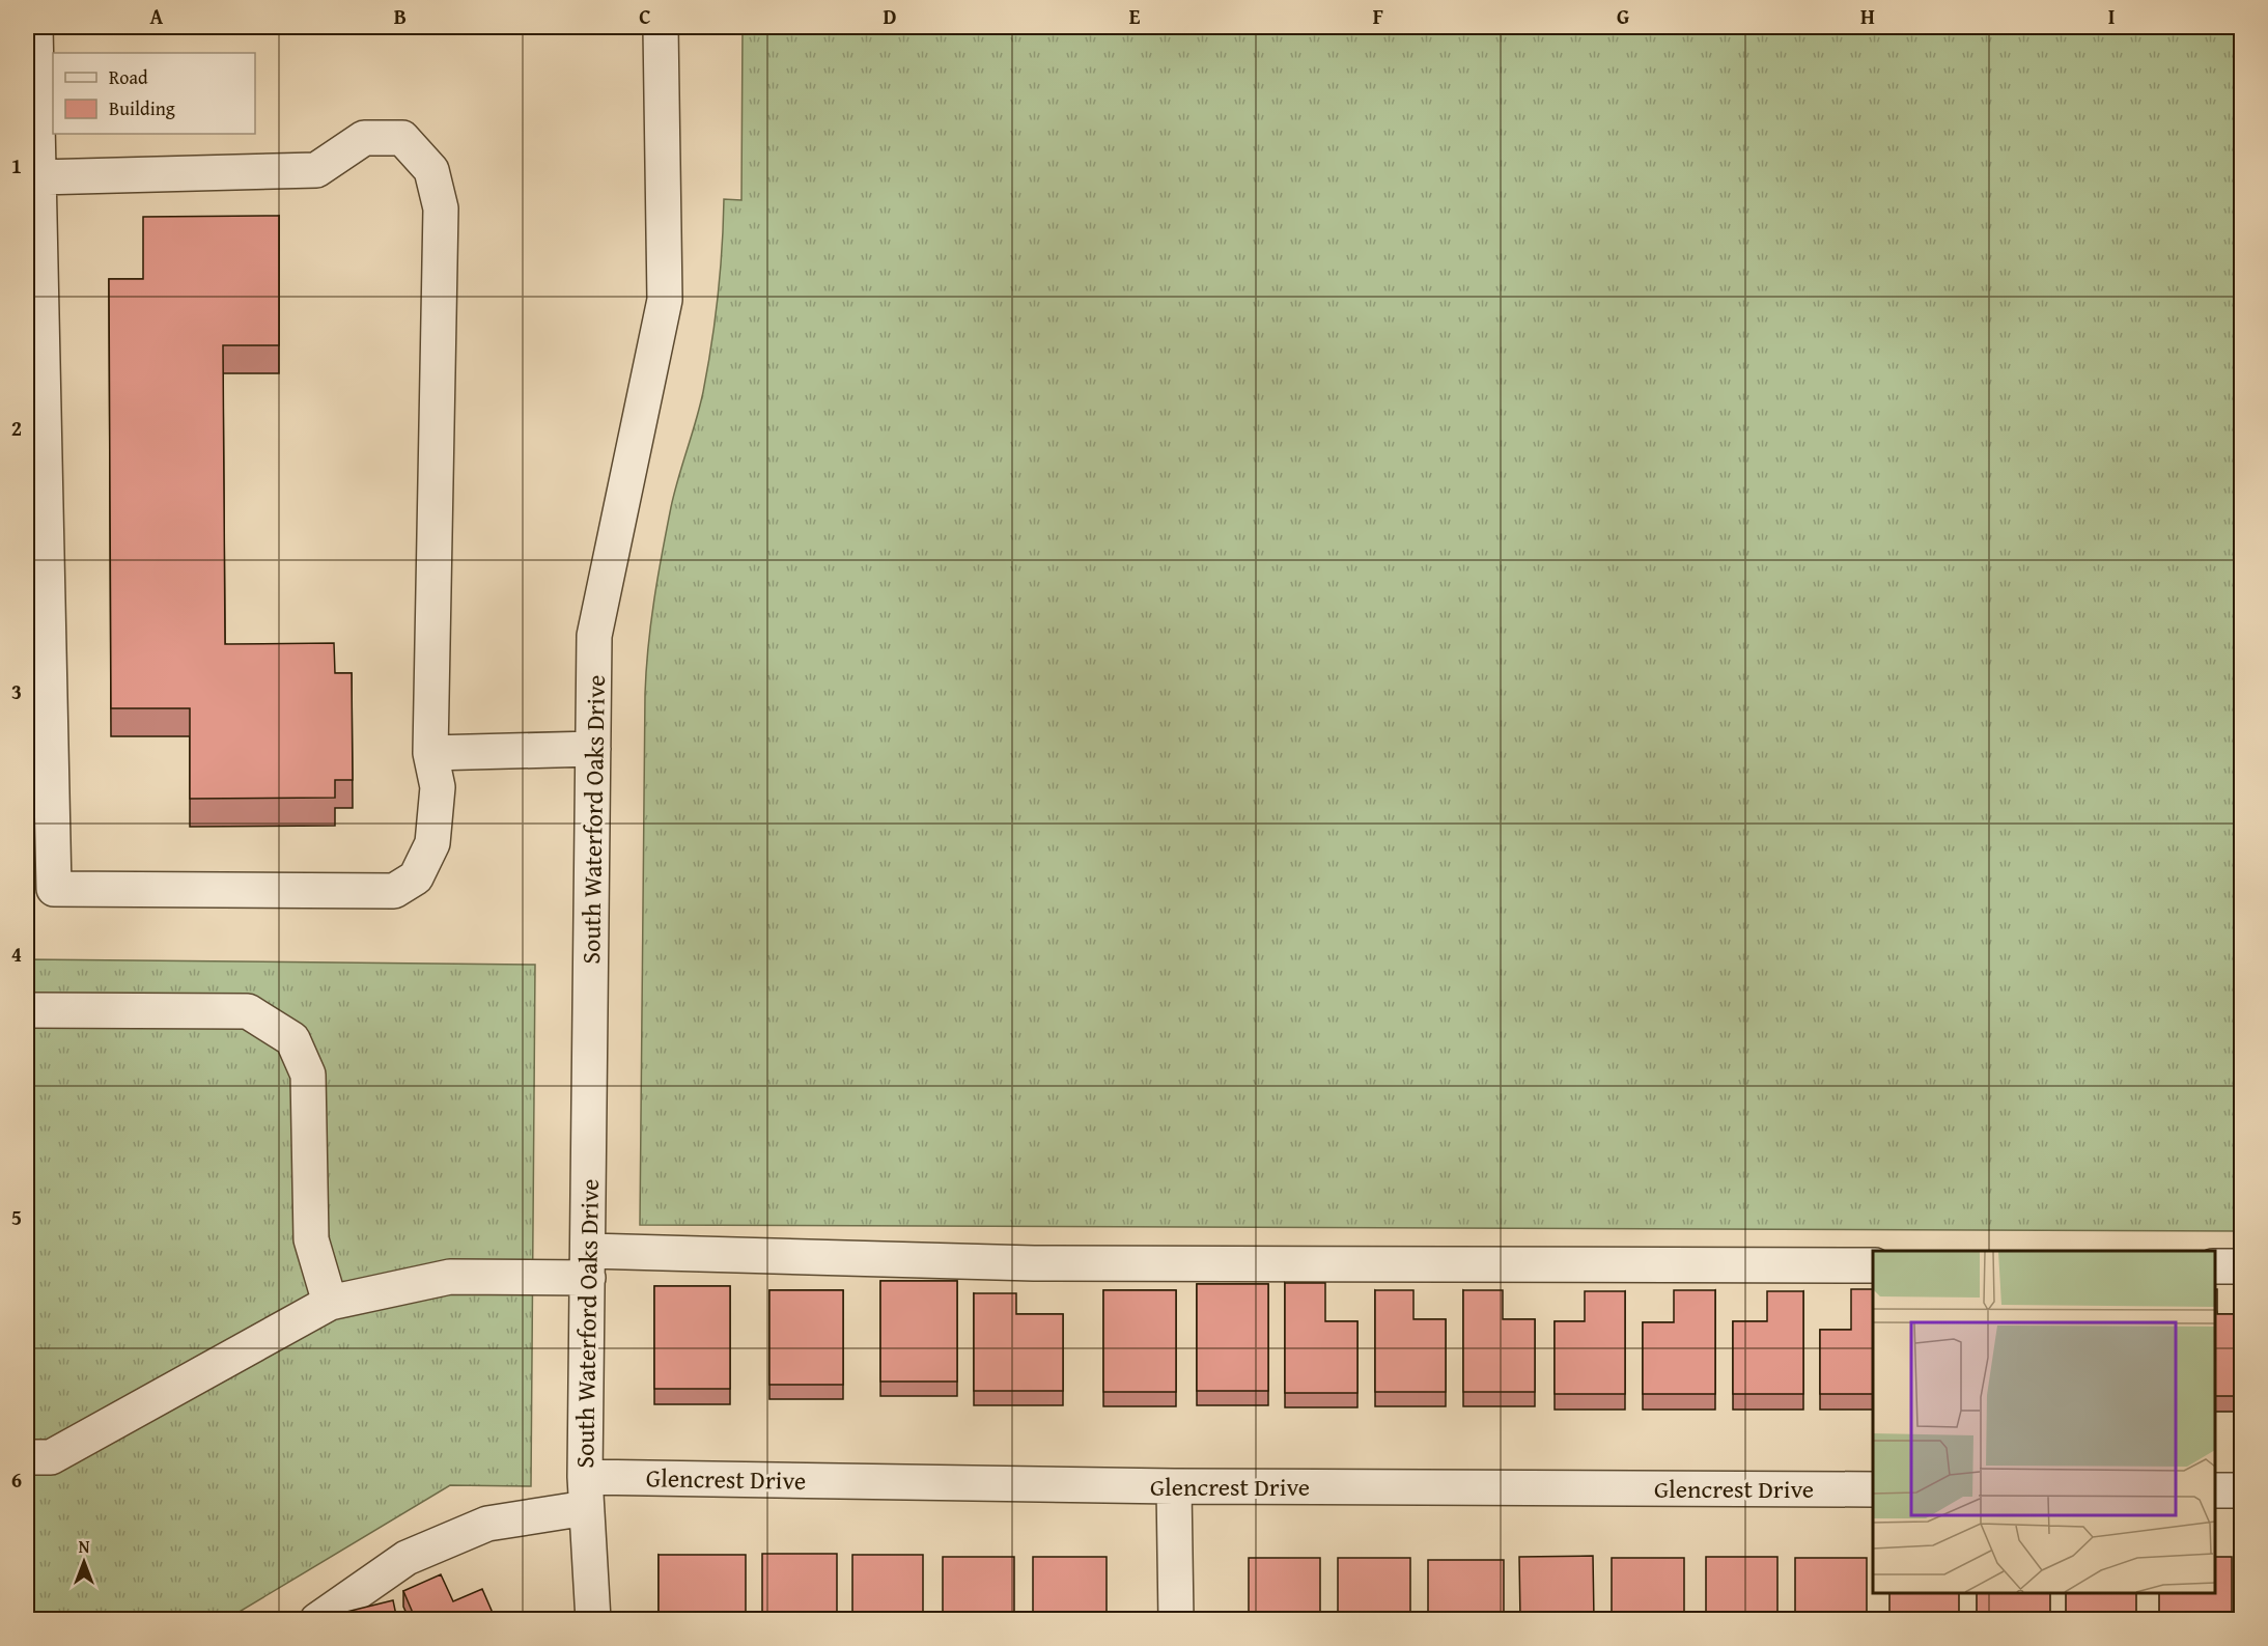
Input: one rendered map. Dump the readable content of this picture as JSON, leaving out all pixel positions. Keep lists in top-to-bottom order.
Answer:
{
  "streets": {
    "street": ["South Waterford Oaks Drive", "Glencrest Drive"]
  },
  "crossings": [
    ["South Waterford Oaks Drive", "Glencrest Drive"]
  ],
  "legend": ["Road", "Building"],
  "north": "top",
  "grid": {
    "columns": [
      "A",
      "B",
      "C",
      "D",
      "E",
      "F",
      "G",
      "H",
      "I"
    ],
    "rows": [
      "1",
      "2",
      "3",
      "4",
      "5",
      "6"
    ]
  }
}
